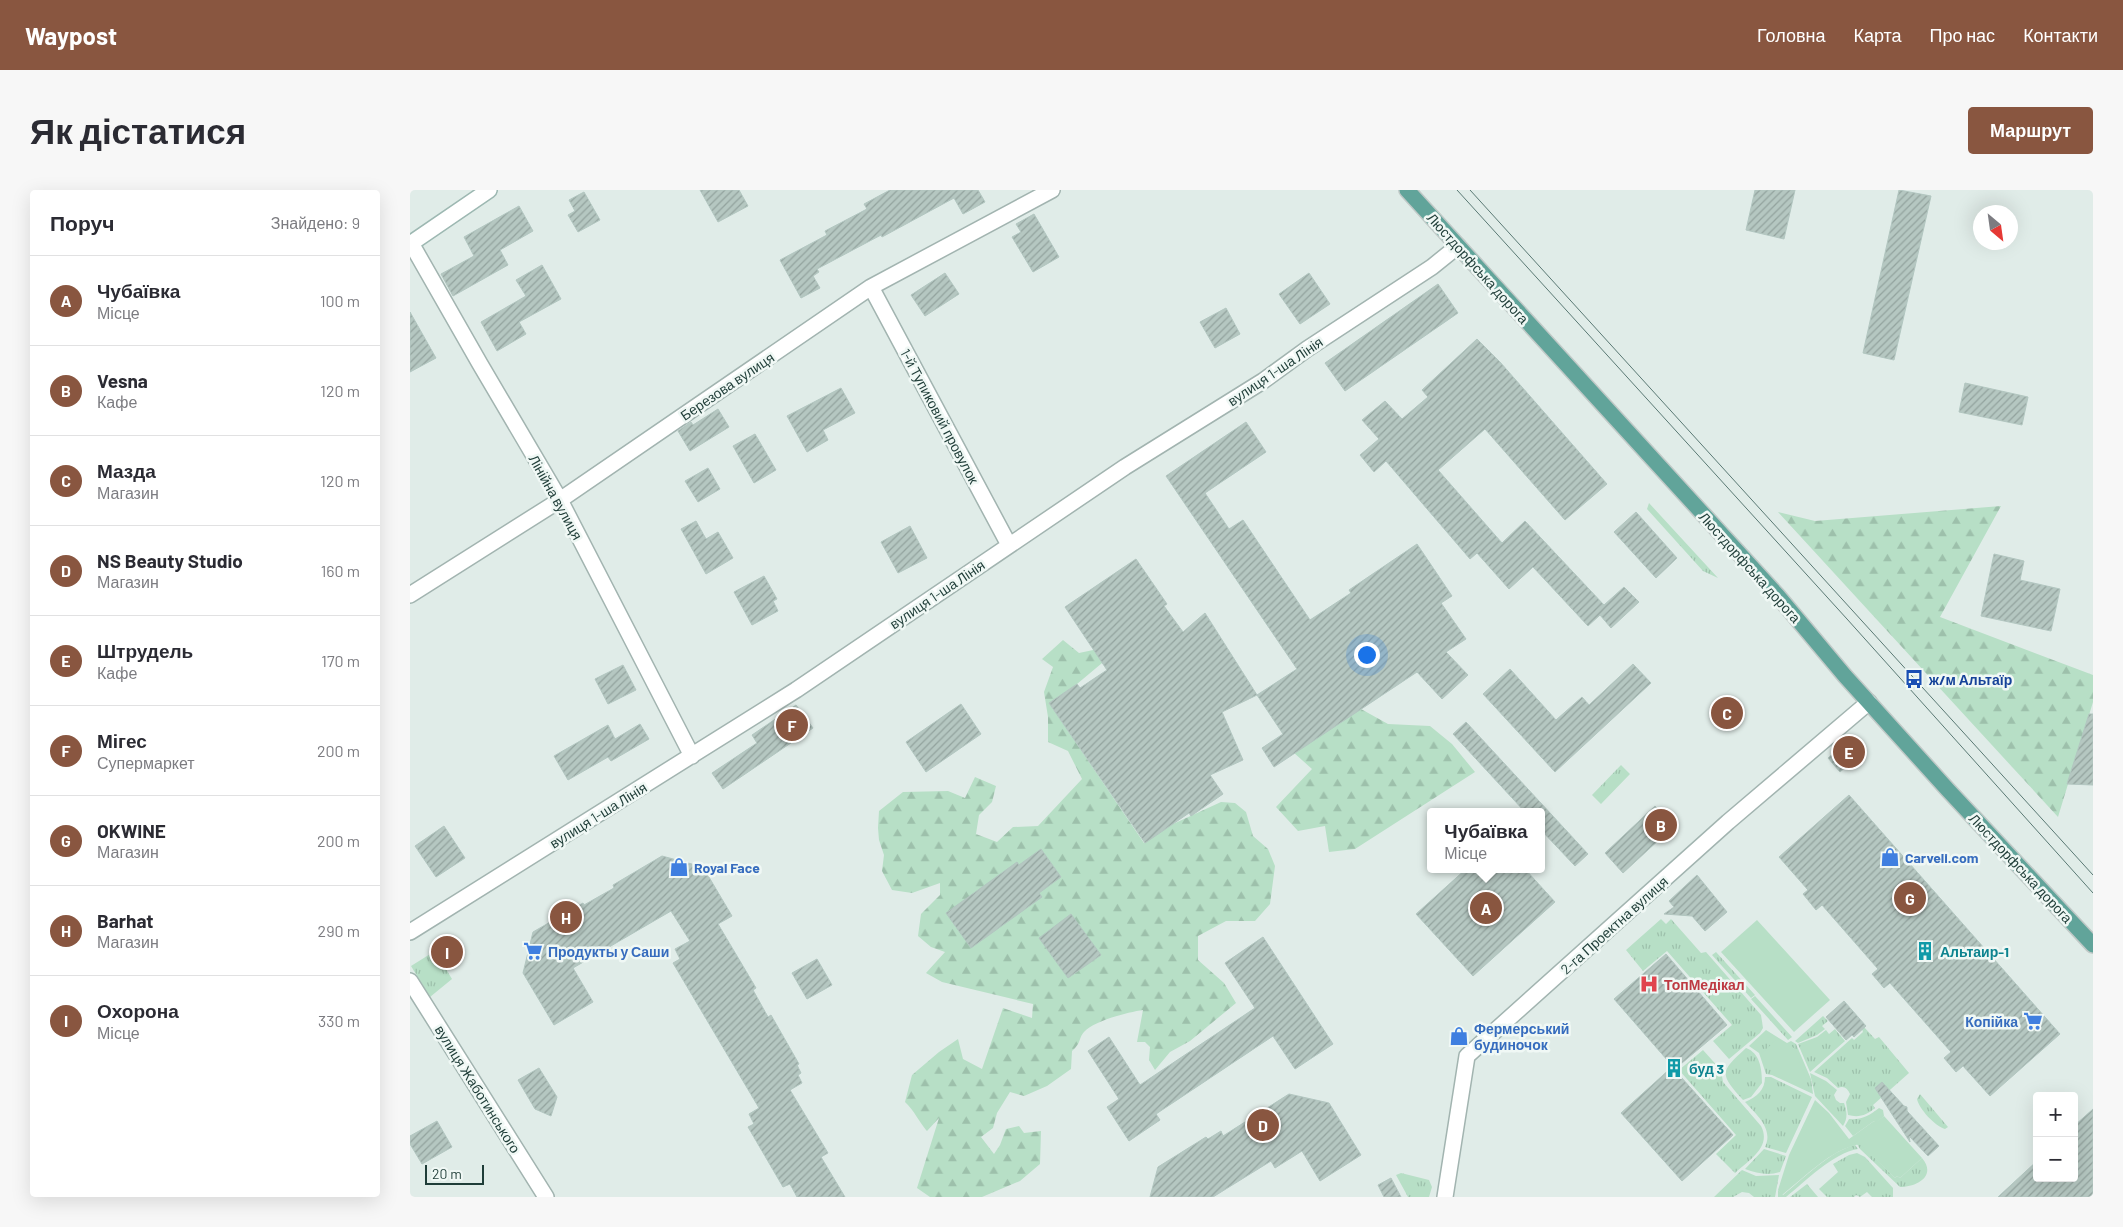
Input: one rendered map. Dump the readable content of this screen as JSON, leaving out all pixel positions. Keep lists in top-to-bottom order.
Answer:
{
  "streets": {
    "main road": ["Люстдорфська дорога"],
    "street": [
      "вулиця 1-ша Лінія",
      "Березова вулиця",
      "1-й Тупиковий провулок",
      "Лінійна вулиця",
      "2-га Проектна вулиця",
      "вулиця Жаботинського"
    ]
  },
  "crossings": [
    ["Люстдорфська дорога", "вулиця 1-ша Лінія"],
    ["Люстдорфська дорога", "2-га Проектна вулиця"],
    ["вулиця 1-ша Лінія", "1-й Тупиковий провулок"],
    ["вулиця 1-ша Лінія", "Лінійна вулиця"],
    ["Березова вулиця", "1-й Тупиковий провулок"],
    ["Березова вулиця", "Лінійна вулиця"]
  ],
  "places": {
    "bus stop": ["ж/м Альтаїр"],
    "shop": ["Carveli.com", "Royal Face", "Фермерський будиночок"],
    "supermarket": ["Продукты у Саши", "Копійка"],
    "building": ["Альтаир-1", "буд 3"],
    "hospital": ["ТопМедікал"]
  },
  "scale_bar": "20 m",
  "north": "bottom right",
  "page": {
    "header": "Waypost",
    "nav": [
      "Головна",
      "Карта",
      "Про нас",
      "Контакти"
    ],
    "buttons": "Маршрут",
    "title": "Як дістатися",
    "heading": ["Поруч", "Знайдено: 9"],
    "list": [
      {
        "mark": "A",
        "name": "Чубаївка",
        "note": "Місце",
        "value": "100 m"
      },
      {
        "mark": "B",
        "name": "Vesna",
        "note": "Кафе",
        "value": "120 m"
      },
      {
        "mark": "C",
        "name": "Мазда",
        "note": "Магазин",
        "value": "120 m"
      },
      {
        "mark": "D",
        "name": "NS Beauty Studio",
        "note": "Магазин",
        "value": "160 m"
      },
      {
        "mark": "E",
        "name": "Штрудель",
        "note": "Кафе",
        "value": "170 m"
      },
      {
        "mark": "F",
        "name": "Мігес",
        "note": "Супермаркет",
        "value": "200 m"
      },
      {
        "mark": "G",
        "name": "OKWINE",
        "note": "Магазин",
        "value": "200 m"
      },
      {
        "mark": "H",
        "name": "Barhat",
        "note": "Магазин",
        "value": "290 m"
      },
      {
        "mark": "I",
        "name": "Охорона",
        "note": "Місце",
        "value": "330 m"
      }
    ],
    "pins": [
      "C",
      "F",
      "E",
      "B",
      "G",
      "A",
      "H",
      "I",
      "D"
    ],
    "popup": ["Чубаївка", "Місце"],
    "map_buttons": ["+", "−"],
    "scale": "20 m"
  }
}
